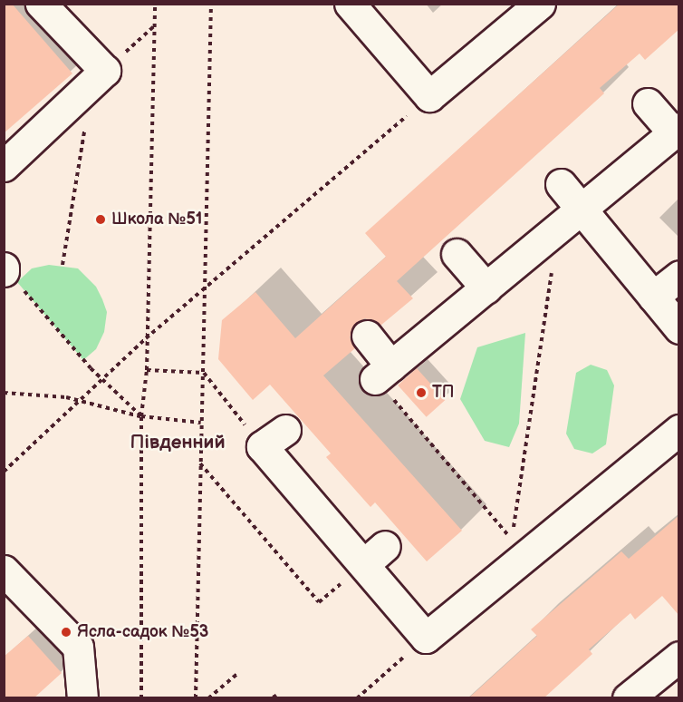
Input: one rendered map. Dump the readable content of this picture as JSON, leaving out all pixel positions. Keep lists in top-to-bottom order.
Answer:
{
  "districts": ["Південний"],
  "places": ["Школа №51", "ТП", "Ясла-садок №53"]
}
